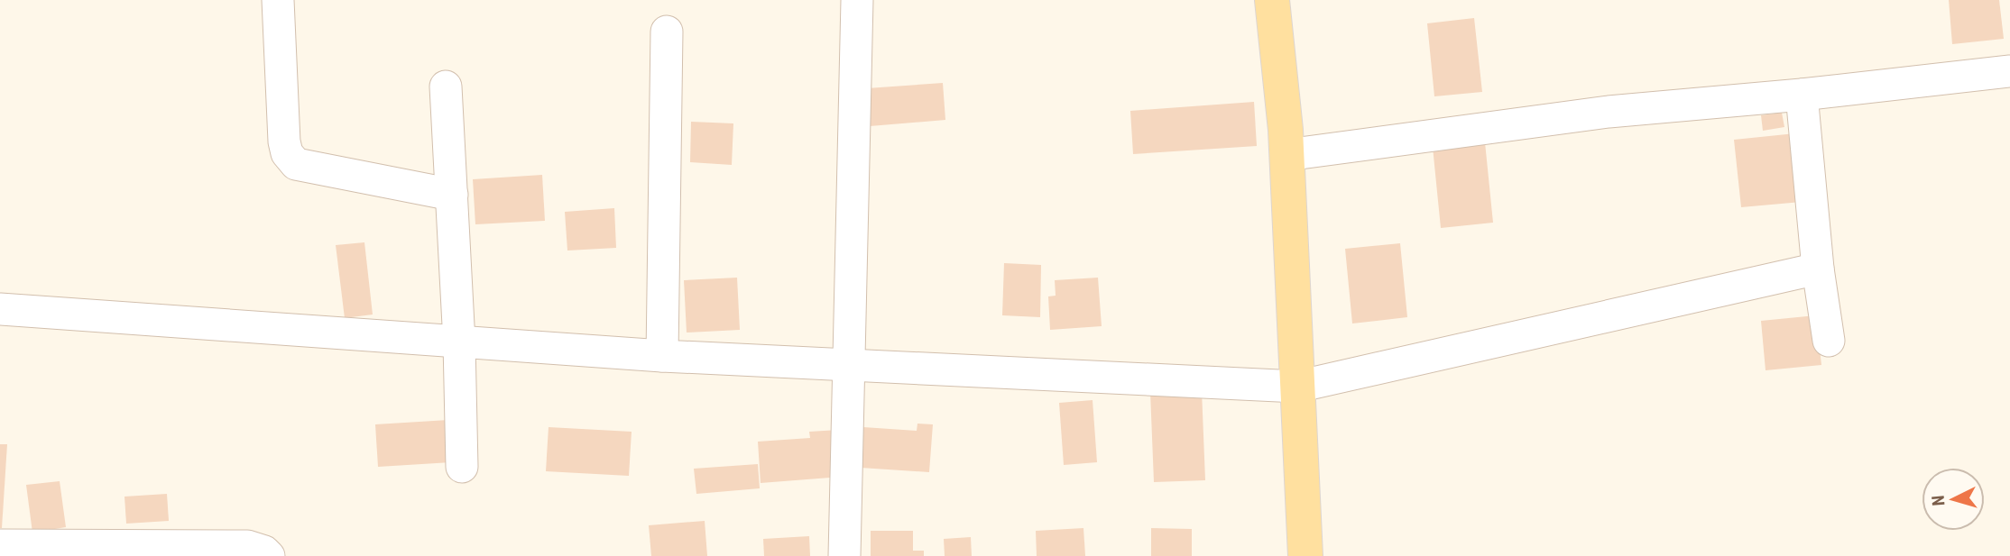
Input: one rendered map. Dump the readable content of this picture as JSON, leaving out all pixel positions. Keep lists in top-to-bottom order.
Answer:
{
  "north": "left"
}
